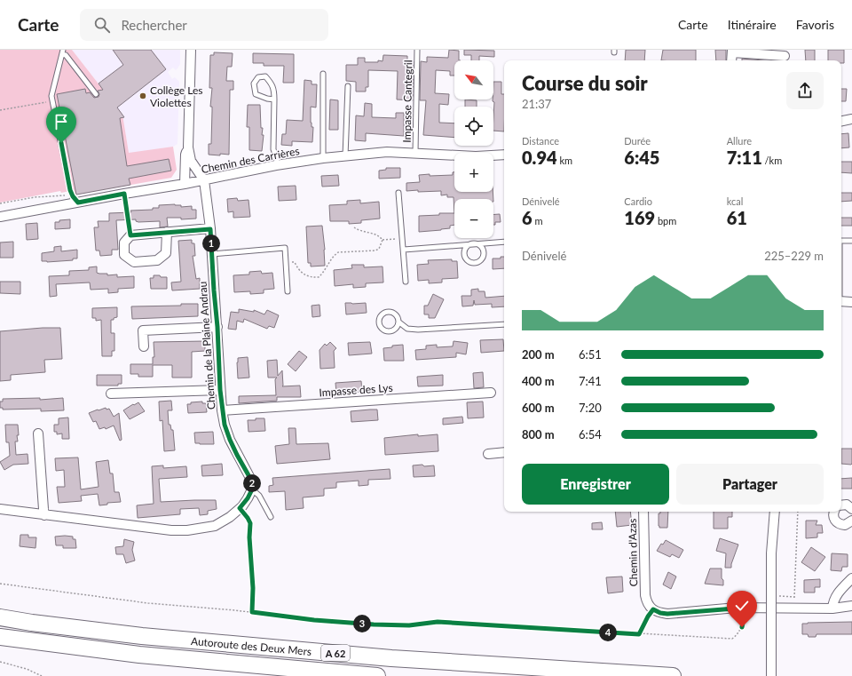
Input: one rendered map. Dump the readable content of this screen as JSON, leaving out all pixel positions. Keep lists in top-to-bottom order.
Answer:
{
  "streets": {
    "highway": ["Autoroute des Deux Mers", "A 62"],
    "street": [
      "Chemin des Carrières",
      "Chemin de la Plaine Andrau",
      "Impasse des Lys",
      "Chemin d'Azas"
    ],
    "lane": ["Impasse Cantegril"]
  },
  "crossings": [
    ["Impasse Cantegril", "Chemin des Carrières"],
    ["Chemin des Carrières", "Chemin de la Plaine Andrau"],
    ["Chemin de la Plaine Andrau", "Impasse des Lys"]
  ],
  "places": ["Collège Les Violettes"],
  "north": "top left",
  "page": {
    "header": "Carte",
    "search": "Rechercher",
    "nav": ["Carte", "Itinéraire", "Favoris"],
    "map_buttons": ["+", "−"],
    "heading": ["Course du soir", "21:37"],
    "stats": [
      ["Distance", "0.94 km"],
      ["Durée", "6:45"],
      ["Allure", "7:11 /km"],
      ["Dénivelé", "6 m"],
      ["Cardio", "169 bpm"],
      ["kcal", "61"]
    ],
    "pins": [
      "1",
      "2",
      "3",
      "4"
    ],
    "chart": ["Dénivelé", "225–229 m"],
    "list": [
      {
        "name": "200 m",
        "note": "6:51"
      },
      {
        "name": "400 m",
        "note": "7:41"
      },
      {
        "name": "600 m",
        "note": "7:20"
      },
      {
        "name": "800 m",
        "note": "6:54"
      }
    ],
    "buttons": ["Enregistrer", "Partager"]
  }
}
